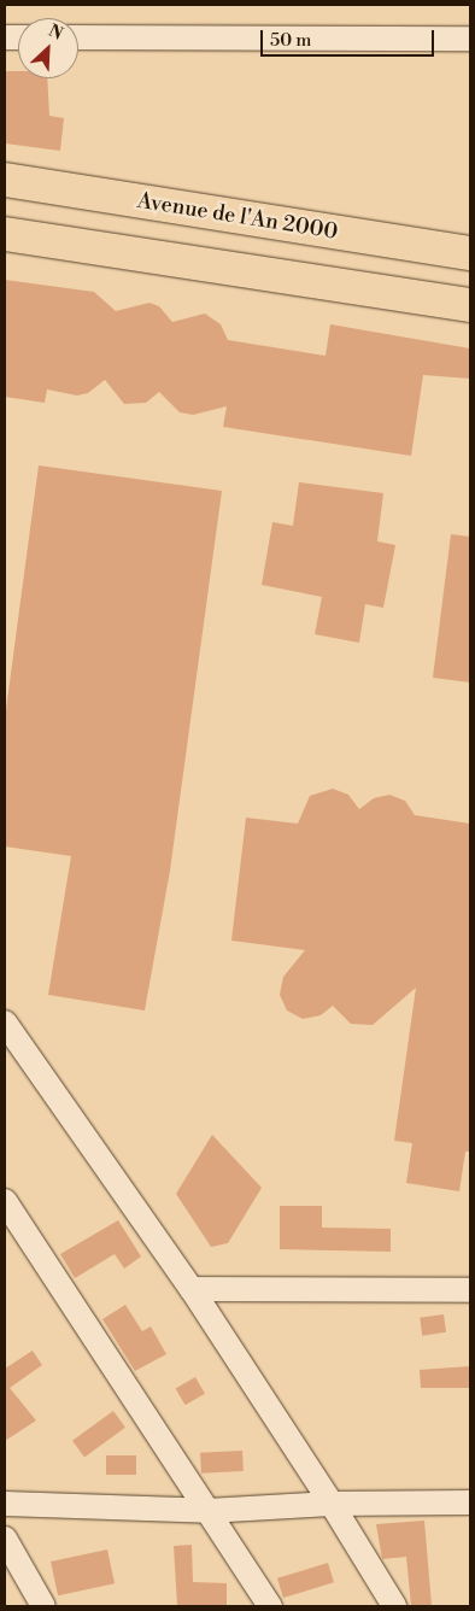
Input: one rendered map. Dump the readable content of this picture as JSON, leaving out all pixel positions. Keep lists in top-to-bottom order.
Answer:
{
  "streets": {
    "main road": ["Avenue de l'An 2000"]
  },
  "scale_bar": "50 m",
  "north": "top right"
}
